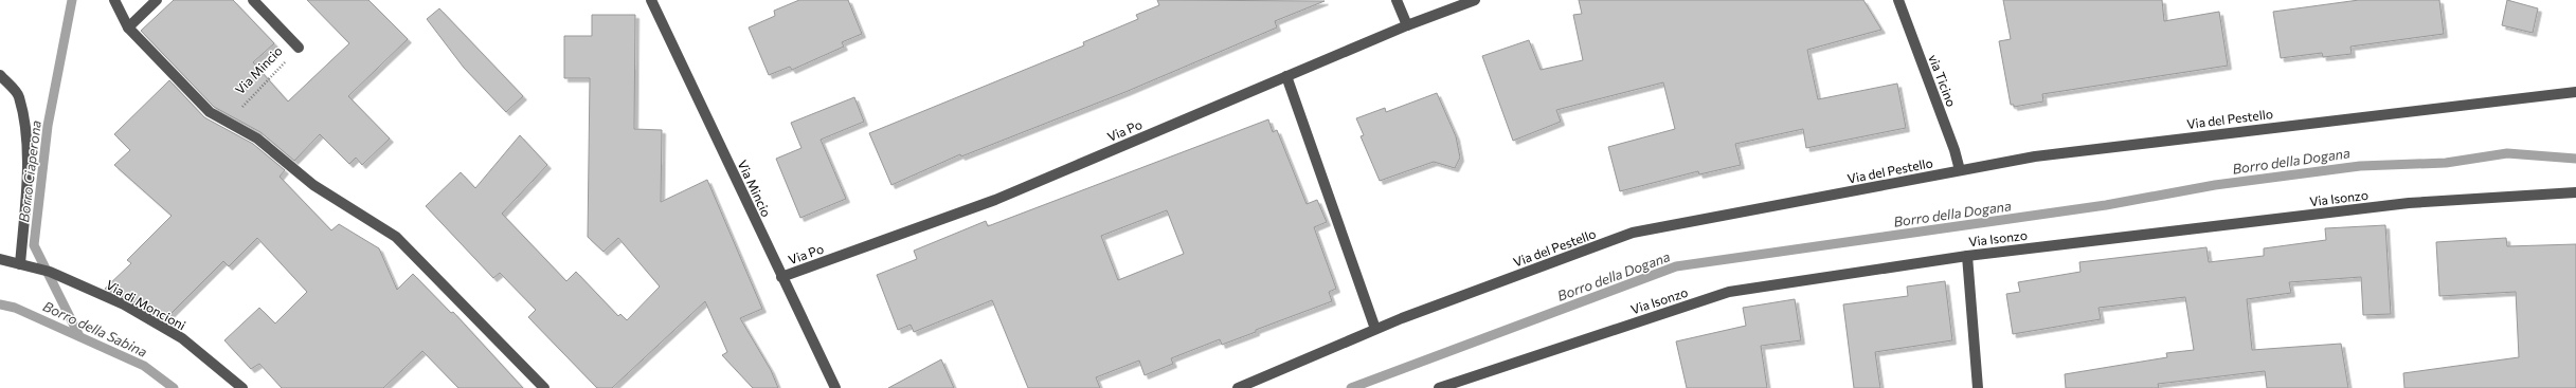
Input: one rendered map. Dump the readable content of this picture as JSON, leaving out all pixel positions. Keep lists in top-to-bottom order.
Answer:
{
  "streets": {
    "street": [
      "Via Mincio",
      "via Ticino",
      "Via del Pestello",
      "Via Po",
      "Via Isonzo",
      "Via di Moncioni"
    ]
  },
  "crossings": [
    ["Via Mincio", "Via Po"],
    ["via Ticino", "Via del Pestello"]
  ],
  "water": ["Borro della Dogana", "Borro Ciaperona", "Borro della Sabina"]
}
